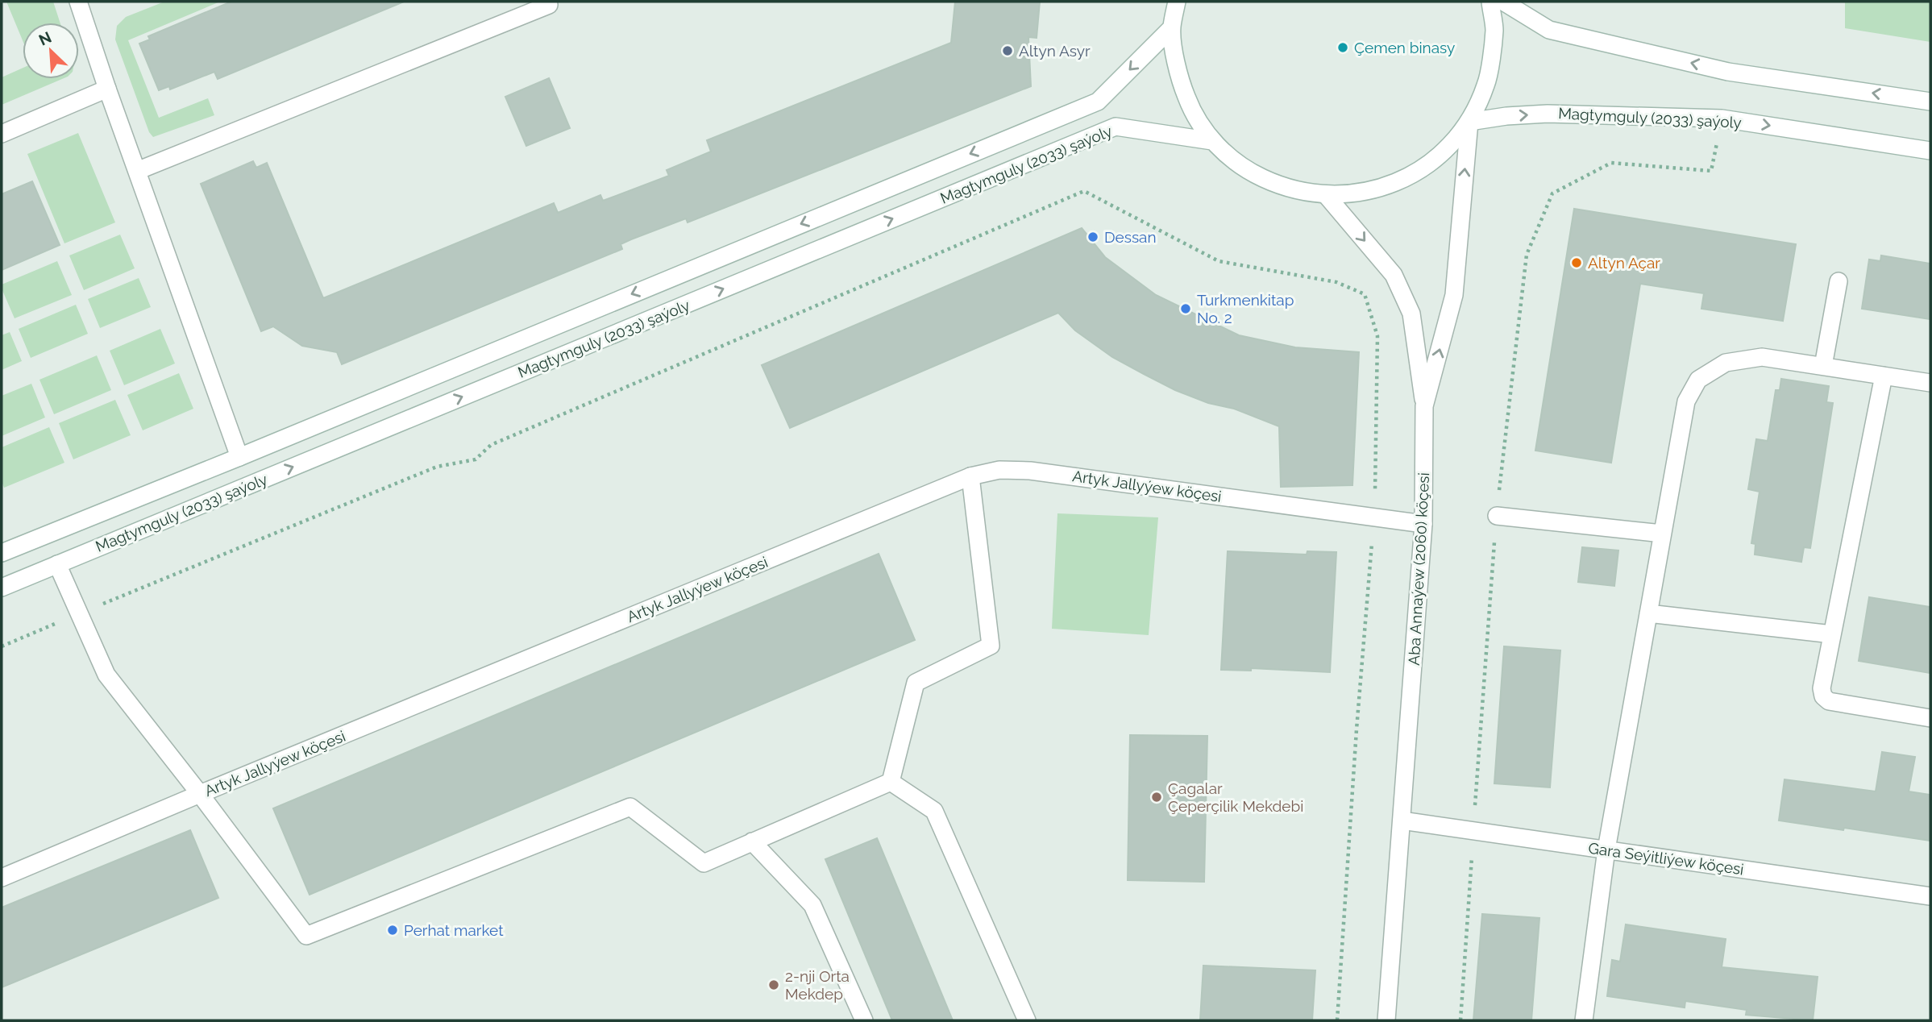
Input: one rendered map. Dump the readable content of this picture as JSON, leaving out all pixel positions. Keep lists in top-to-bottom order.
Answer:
{
  "streets": {
    "street": [
      "Magtymguly (2033) şaýoly",
      "Artyk Jallyýew köçesi",
      "Aba Annaýew (2060) köçesi",
      "Gara Seýitliýew köçesi"
    ]
  },
  "crossings": [
    ["Magtymguly (2033) şaýoly", "Aba Annaýew (2060) köçesi"],
    ["Artyk Jallyýew köçesi", "Aba Annaýew (2060) köçesi"],
    ["Aba Annaýew (2060) köçesi", "Gara Seýitliýew köçesi"]
  ],
  "places": [
    "Çemen binasy",
    "Altyn Asyr",
    "Dessan",
    "Altyn Açar",
    "Turkmenkitap No. 2",
    "Çagalar Çeperçilik Mekdebi",
    "Perhat market",
    "2-nji Orta Mekdep"
  ],
  "north": "top left"
}
